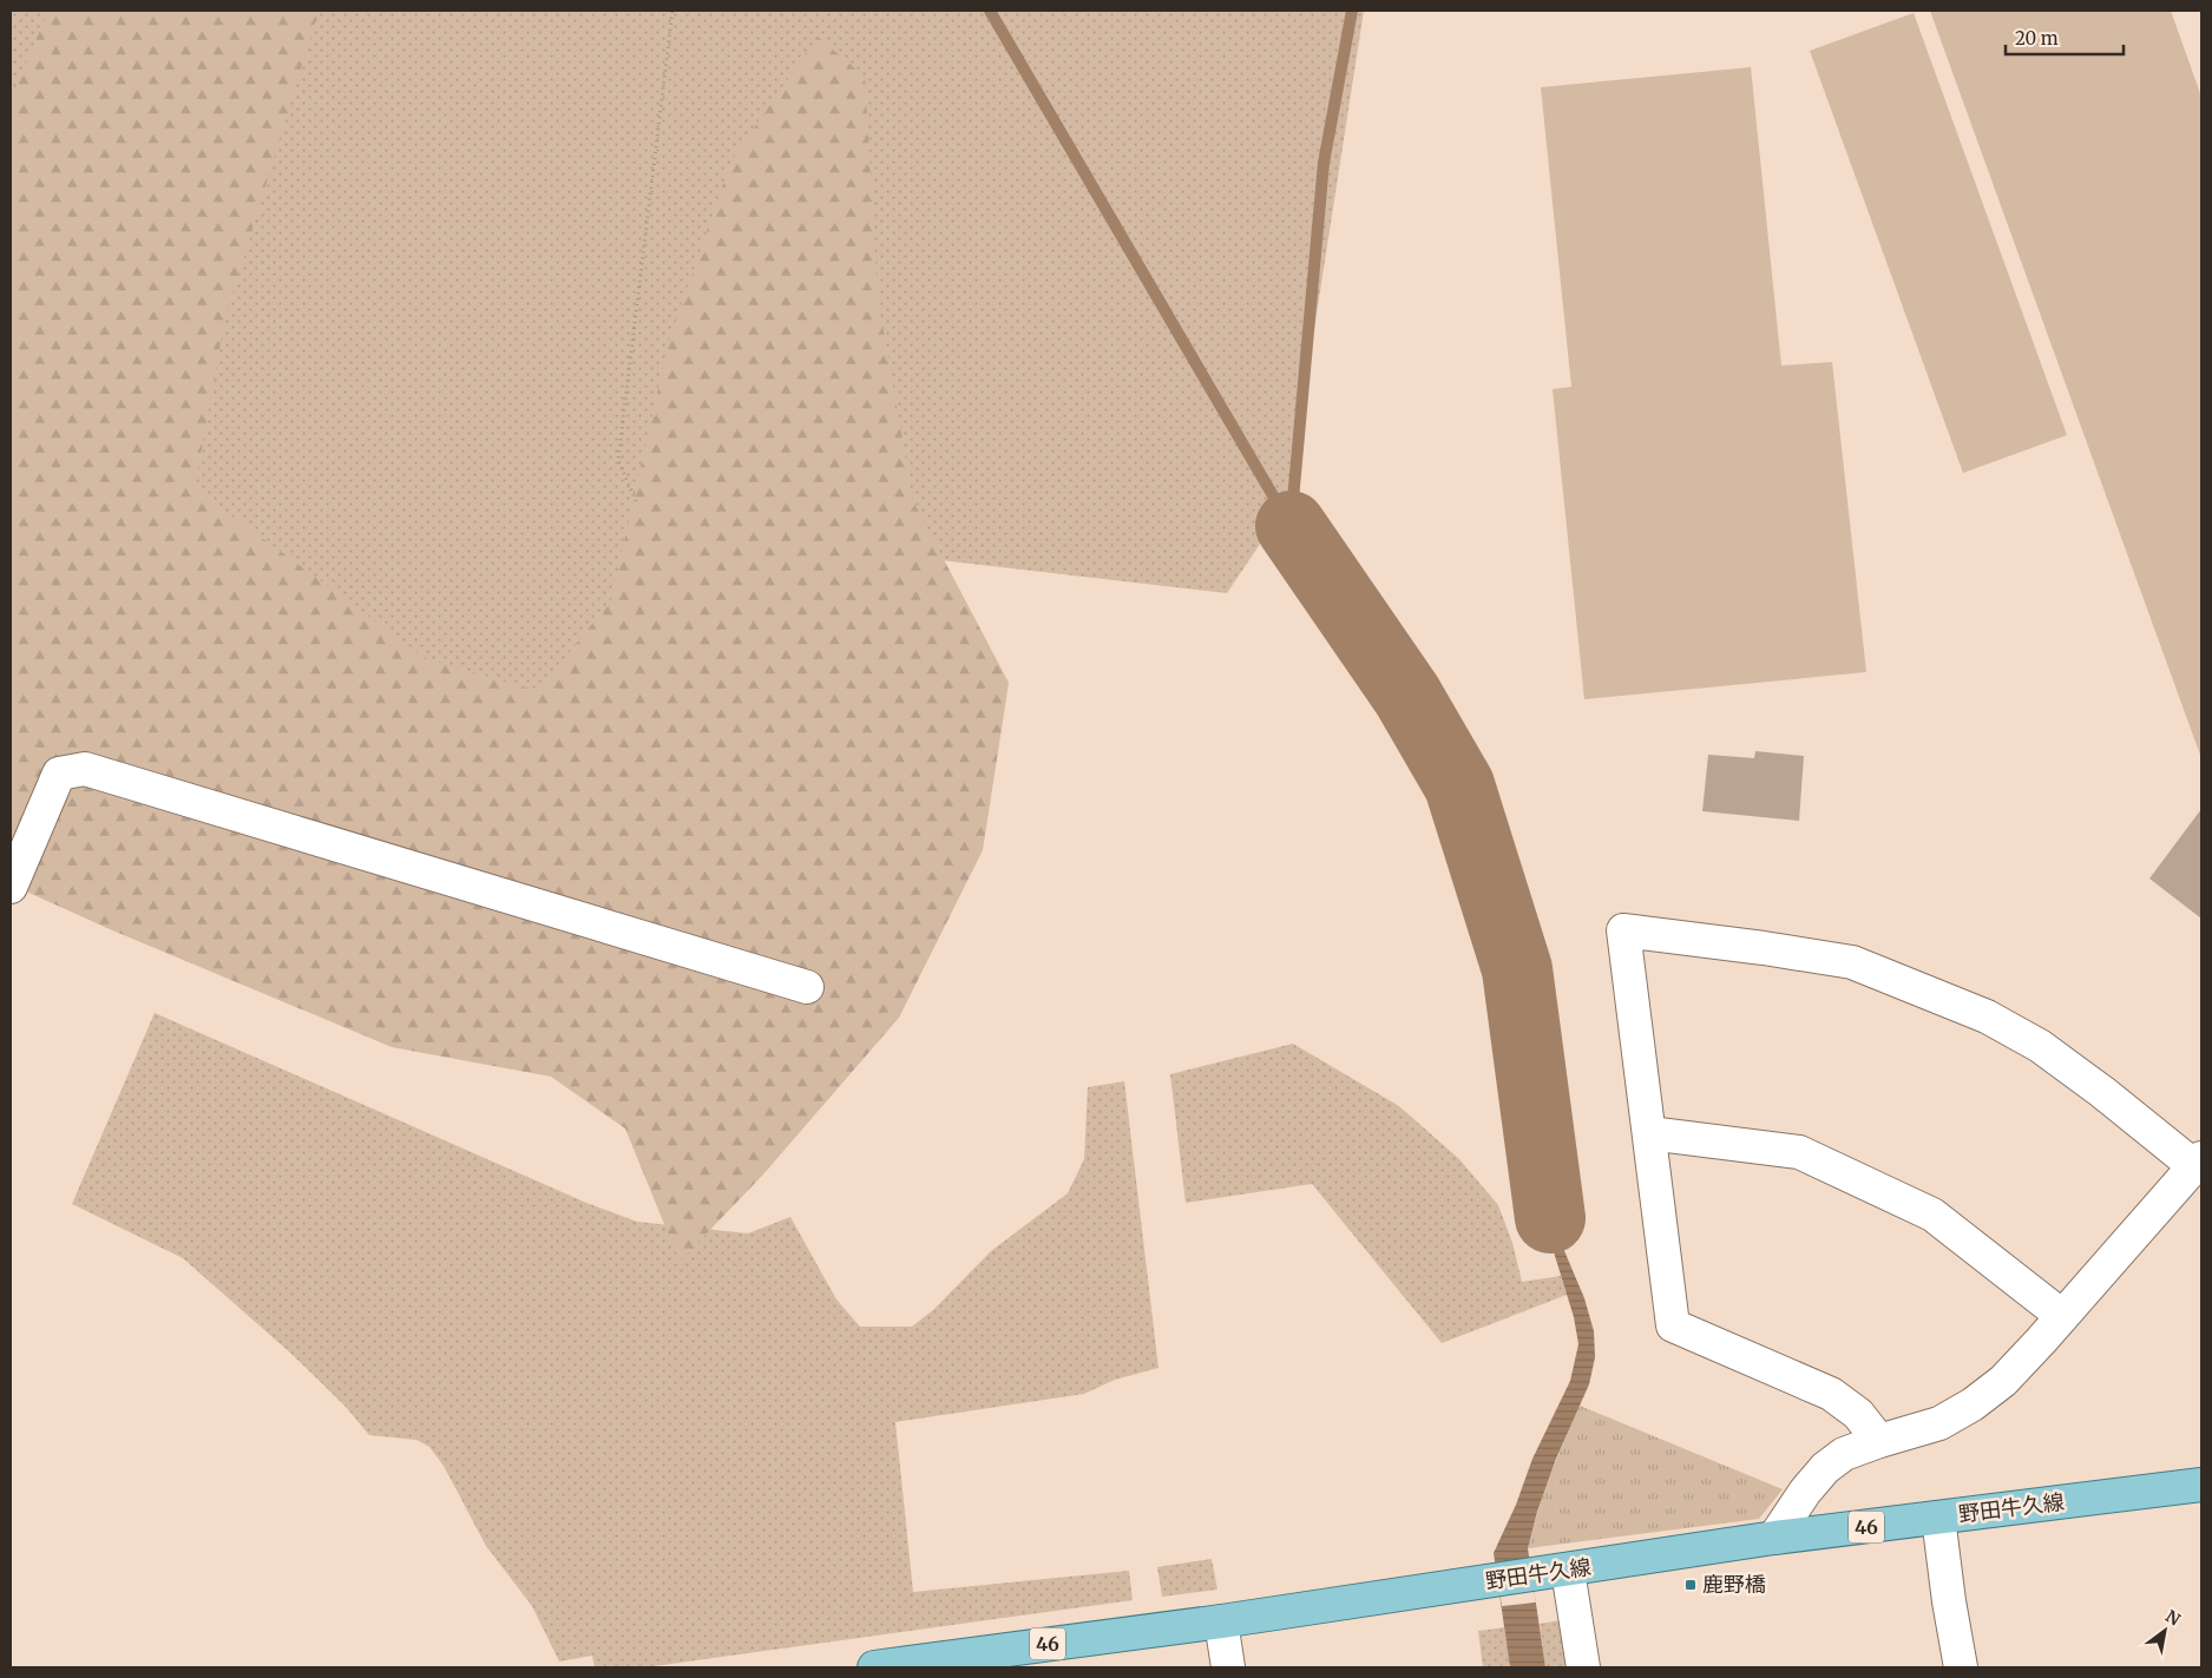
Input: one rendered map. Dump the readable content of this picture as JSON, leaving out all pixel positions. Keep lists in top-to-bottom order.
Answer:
{
  "streets": {
    "main road": ["野田牛久線", "46"]
  },
  "places": {
    "transit": ["鹿野橋"]
  },
  "scale_bar": "20 m",
  "north": "top right"
}
